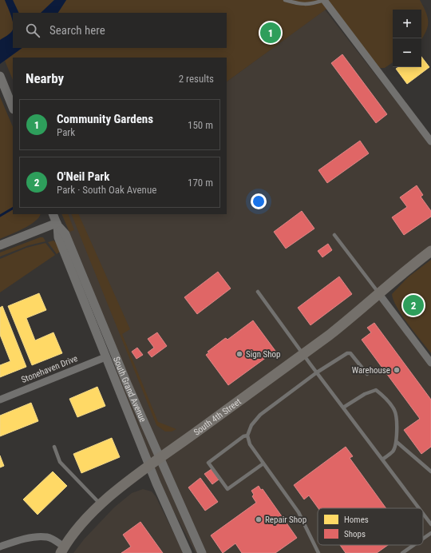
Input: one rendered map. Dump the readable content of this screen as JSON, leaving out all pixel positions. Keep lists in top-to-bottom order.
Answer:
{
  "streets": {
    "main road": ["South 4th Street"],
    "street": ["Stonehaven Drive", "South Grand Avenue"]
  },
  "crossings": [
    ["Stonehaven Drive", "South Grand Avenue"],
    ["South Grand Avenue", "South 4th Street"]
  ],
  "places": ["Sign Shop", "Warehouse", "Repair Shop"],
  "legend": ["Homes", "Shops"],
  "page": {
    "map_buttons": ["+", "−"],
    "search": "Search here",
    "pins": ["1", "2"],
    "heading": ["Nearby", "2 results"],
    "list": [
      {
        "mark": "1",
        "name": "Community Gardens",
        "note": "Park",
        "value": "150 m"
      },
      {
        "mark": "2",
        "name": "O'Neil Park",
        "note": "Park · South Oak Avenue",
        "value": "170 m"
      }
    ]
  }
}
